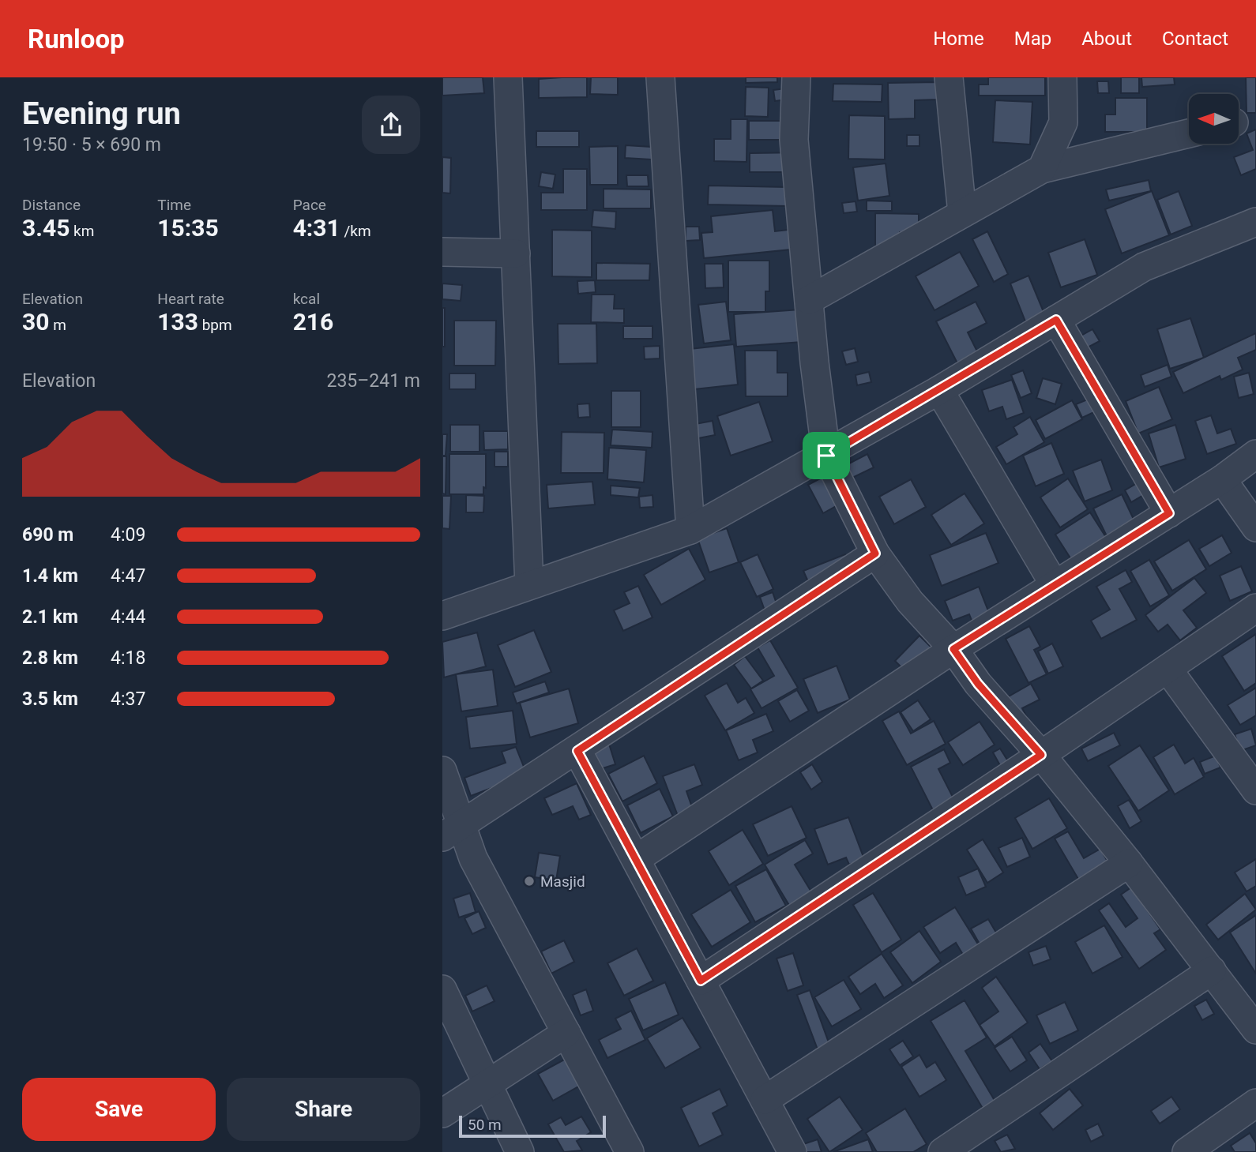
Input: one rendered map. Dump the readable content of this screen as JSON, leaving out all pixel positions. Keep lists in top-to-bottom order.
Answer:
{
  "places": ["Masjid"],
  "scale_bar": "50 m",
  "north": "left",
  "page": {
    "header": "Runloop",
    "nav": [
      "Home",
      "Map",
      "About",
      "Contact"
    ],
    "heading": ["Evening run", "19:50 · 5 × 690 m"],
    "stats": [
      ["Distance", "3.45 km"],
      ["Time", "15:35"],
      ["Pace", "4:31 /km"],
      ["Elevation", "30 m"],
      ["Heart rate", "133 bpm"],
      ["kcal", "216"]
    ],
    "chart": ["Elevation", "235–241 m"],
    "list": [
      {
        "name": "690 m",
        "note": "4:09"
      },
      {
        "name": "1.4 km",
        "note": "4:47"
      },
      {
        "name": "2.1 km",
        "note": "4:44"
      },
      {
        "name": "2.8 km",
        "note": "4:18"
      },
      {
        "name": "3.5 km",
        "note": "4:37"
      }
    ],
    "buttons": ["Save", "Share"],
    "scale": "50 m"
  }
}
